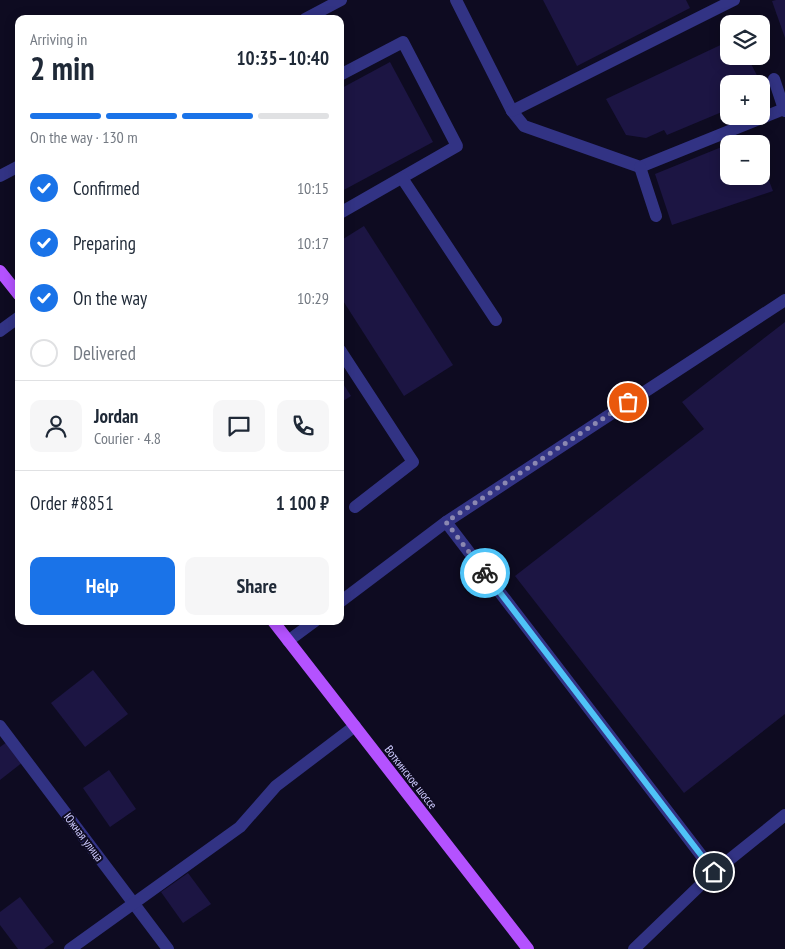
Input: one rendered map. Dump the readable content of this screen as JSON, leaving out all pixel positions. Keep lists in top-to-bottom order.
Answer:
{
  "streets": {
    "main road": ["Воткинское шоссе"],
    "street": ["Южная улица"]
  },
  "page": {
    "map_buttons": ["+", "−"],
    "heading": ["2 min", "Arriving in", "10:35–10:40"],
    "panel": [
      "Jordan",
      "Courier · 4.8",
      "Order #8851",
      "1 100 ₽"
    ],
    "bar": "On the way · 130 m",
    "list": [
      ["Confirmed", "10:15"],
      ["Preparing", "10:17"],
      ["On the way", "10:29"],
      "Delivered"
    ],
    "buttons": ["Help", "Share"]
  }
}
